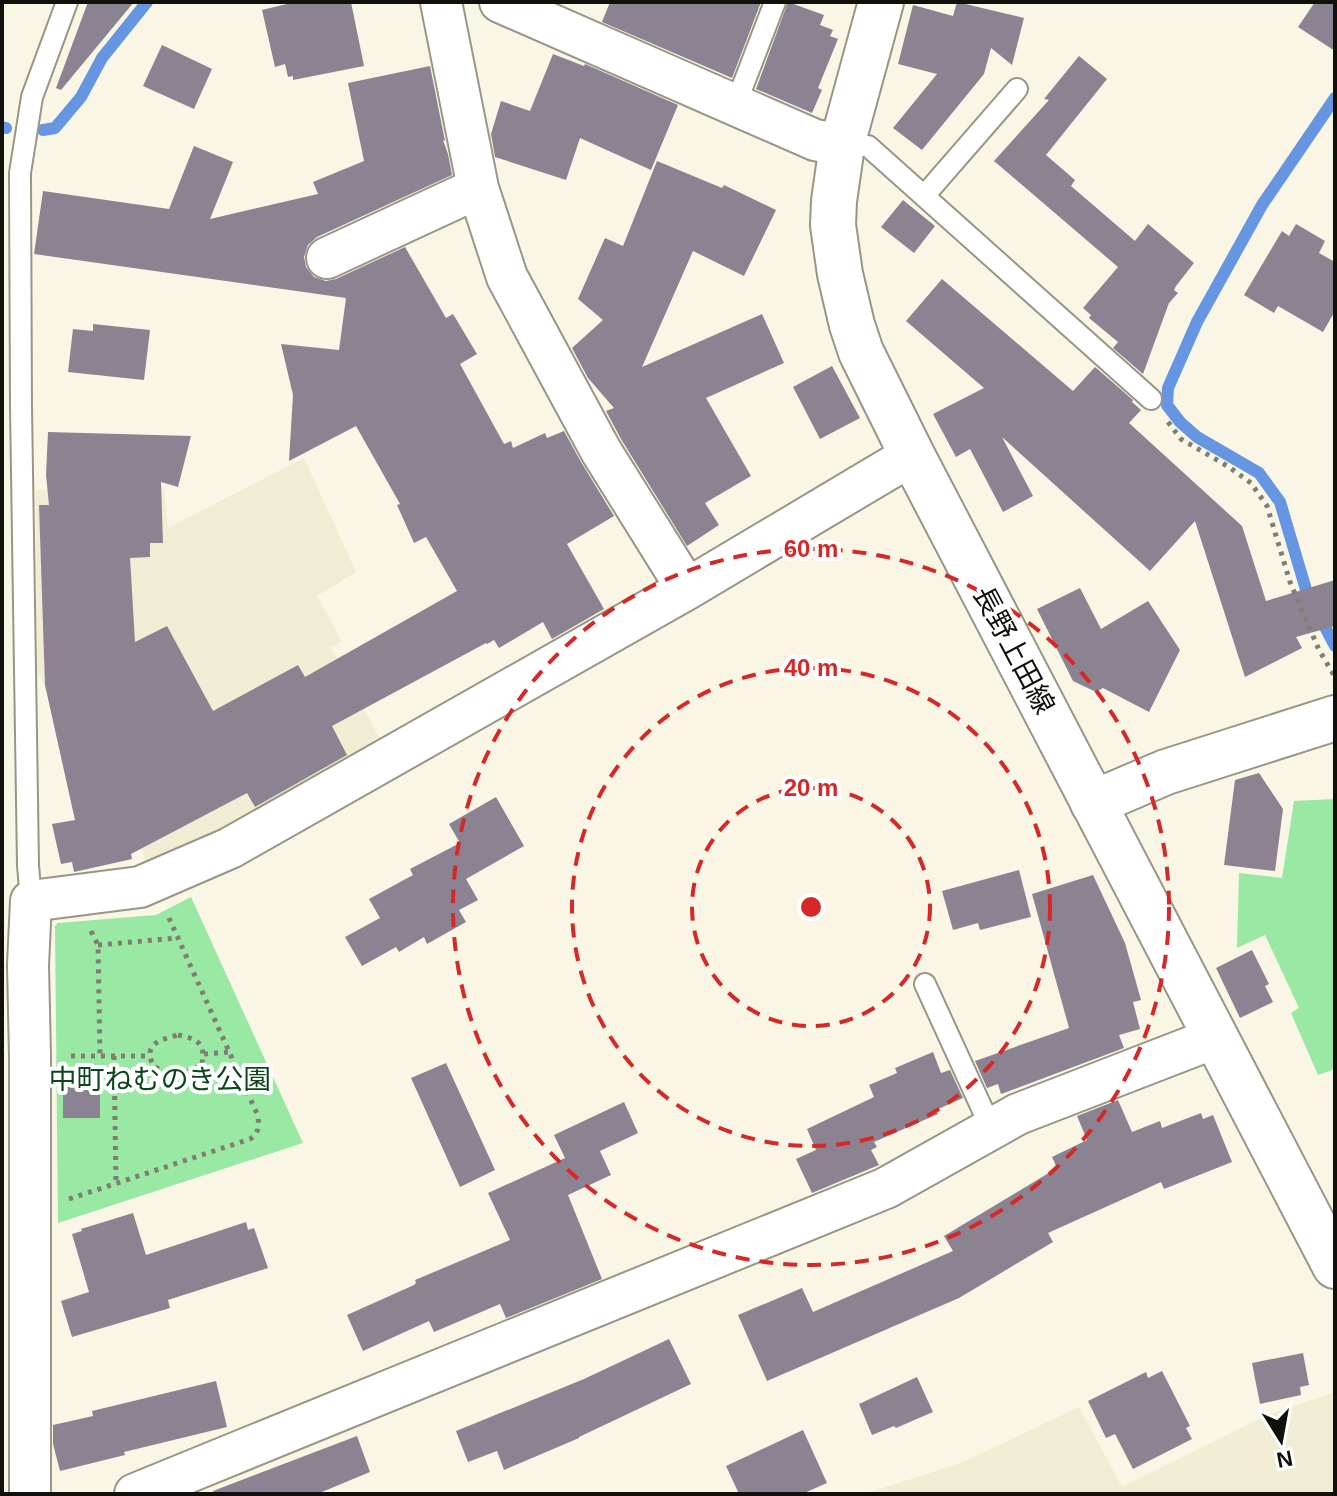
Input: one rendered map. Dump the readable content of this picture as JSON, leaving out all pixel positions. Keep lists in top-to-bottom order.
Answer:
{
  "streets": {
    "main road": ["長野上田線"]
  },
  "parks": ["中町ねむのき公園"],
  "north": "bottom",
  "rings": ["60 m", "40 m", "20 m"]
}
